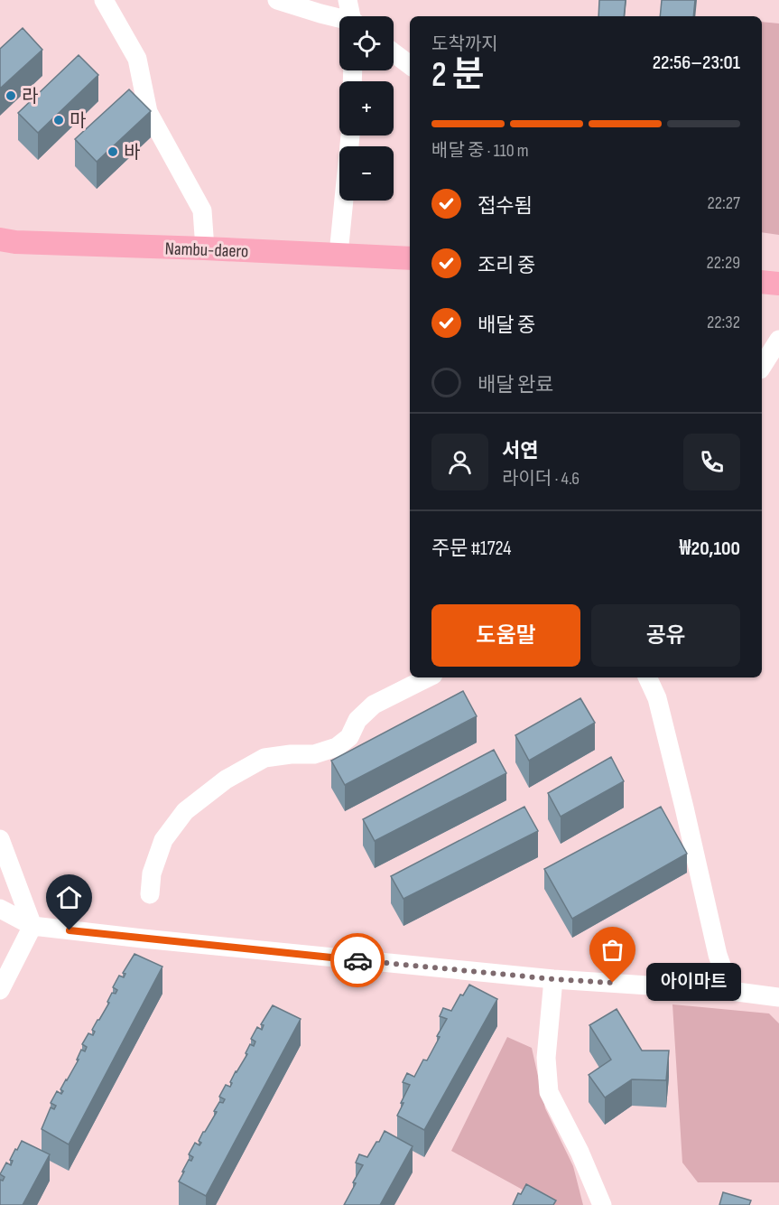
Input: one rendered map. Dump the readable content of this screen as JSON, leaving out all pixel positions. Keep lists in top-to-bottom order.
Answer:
{
  "streets": {
    "main road": ["Nambu-daero"]
  },
  "places": [
    "라",
    "마",
    "바",
    "아이마트"
  ],
  "page": {
    "map_buttons": ["+", "−"],
    "heading": ["2 분", "도착까지", "22:56–23:01"],
    "panel": [
      "서연",
      "라이더 · 4.6",
      "주문 #1724",
      "₩20,100"
    ],
    "bar": "배달 중 · 110 m",
    "list": [
      ["접수됨", "22:27"],
      ["조리 중", "22:29"],
      ["배달 중", "22:32"],
      "배달 완료"
    ],
    "buttons": ["도움말", "공유"],
    "bubble": "아이마트"
  }
}
